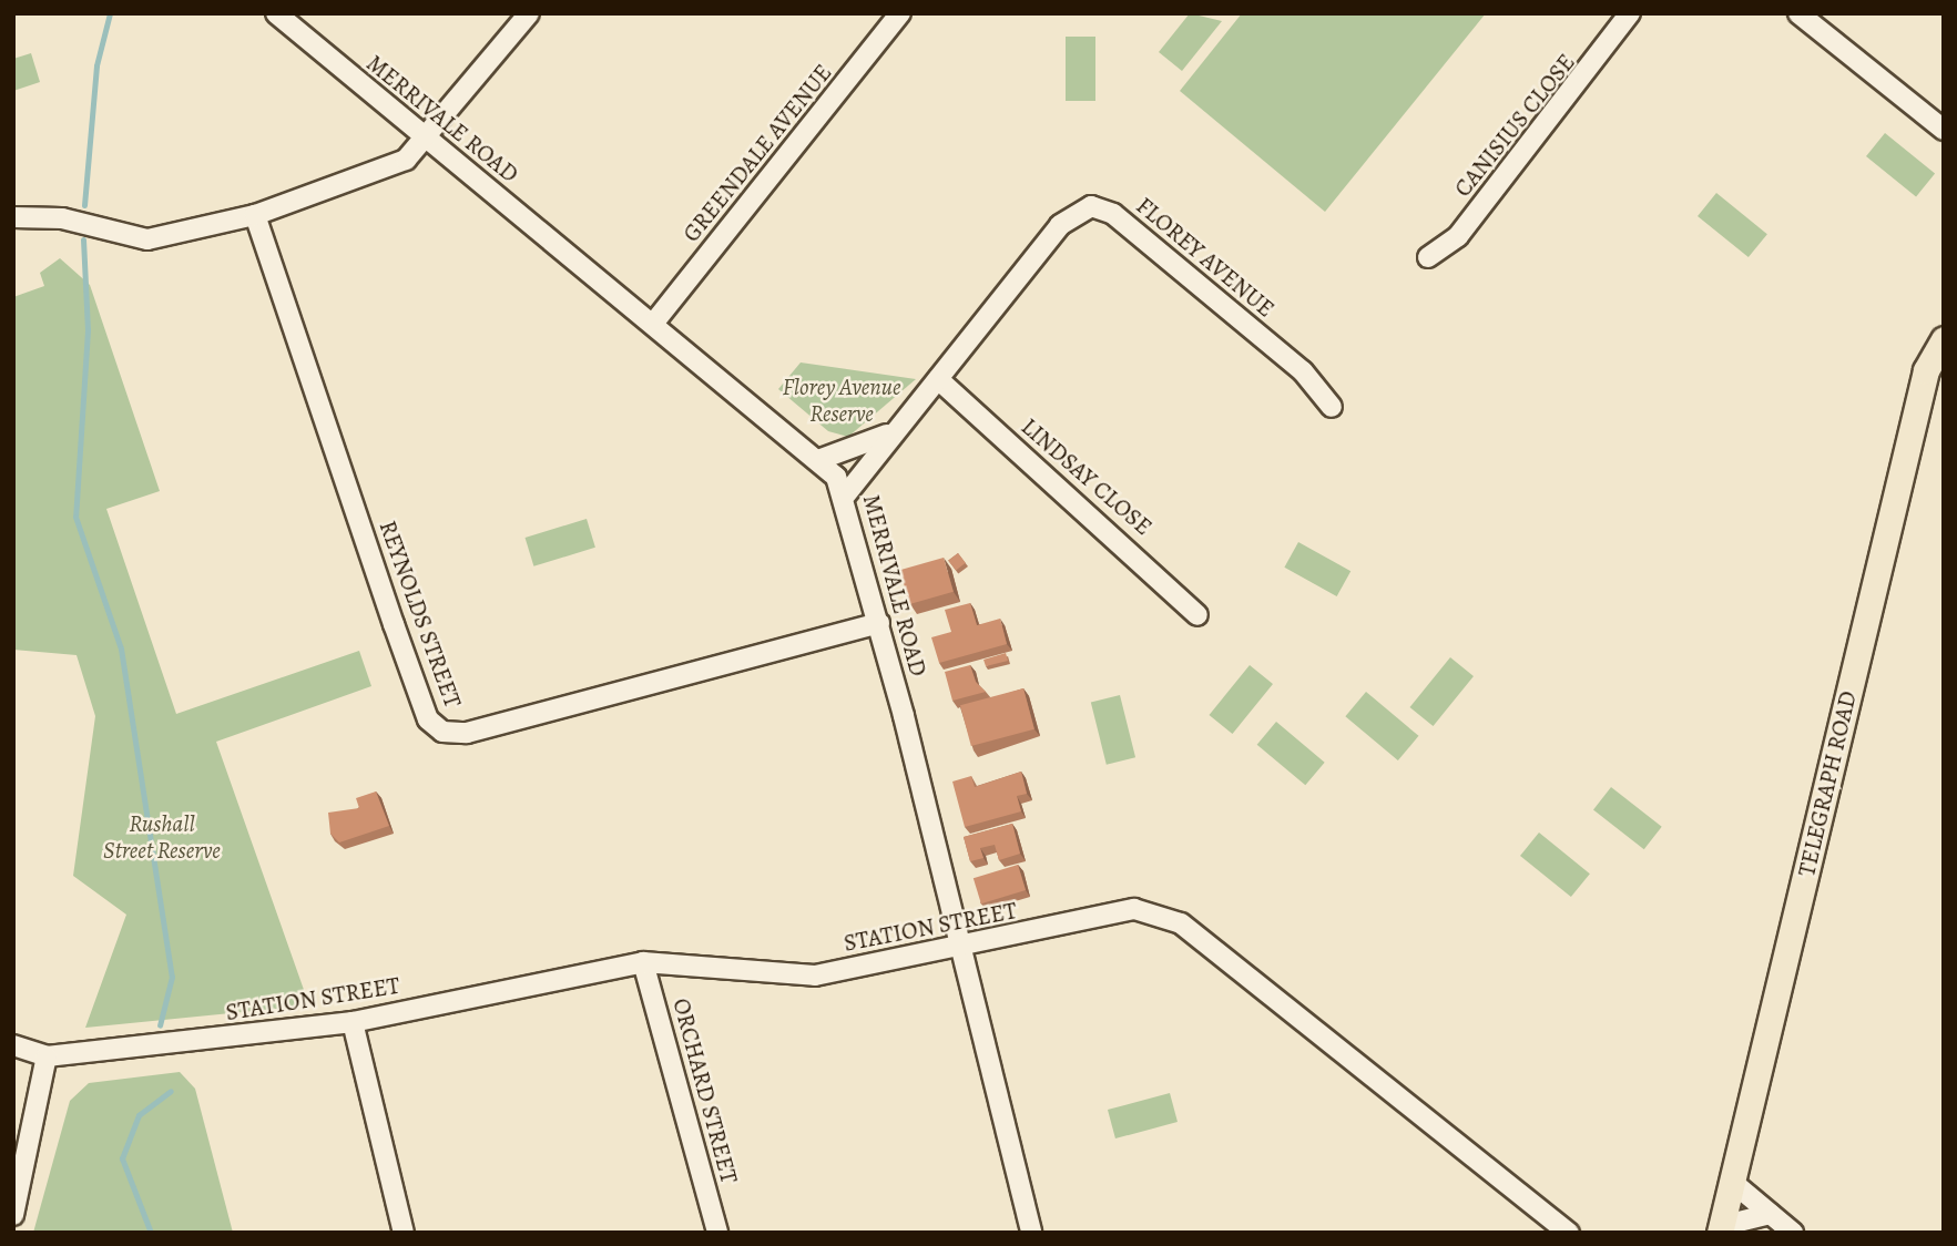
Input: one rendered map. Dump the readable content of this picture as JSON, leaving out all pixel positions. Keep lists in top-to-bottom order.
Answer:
{
  "streets": {
    "main road": ["TELEGRAPH ROAD"],
    "street": [
      "MERRIVALE ROAD",
      "CANISIUS CLOSE",
      "GREENDALE AVENUE",
      "FLOREY AVENUE",
      "LINDSAY CLOSE",
      "REYNOLDS STREET",
      "STATION STREET",
      "ORCHARD STREET"
    ]
  },
  "crossings": [
    ["MERRIVALE ROAD", "GREENDALE AVENUE"],
    ["MERRIVALE ROAD", "FLOREY AVENUE"],
    ["MERRIVALE ROAD", "REYNOLDS STREET"],
    ["MERRIVALE ROAD", "STATION STREET"],
    ["FLOREY AVENUE", "LINDSAY CLOSE"],
    ["STATION STREET", "ORCHARD STREET"]
  ],
  "parks": ["Florey Avenue Reserve", "Rushall Street Reserve"]
}
